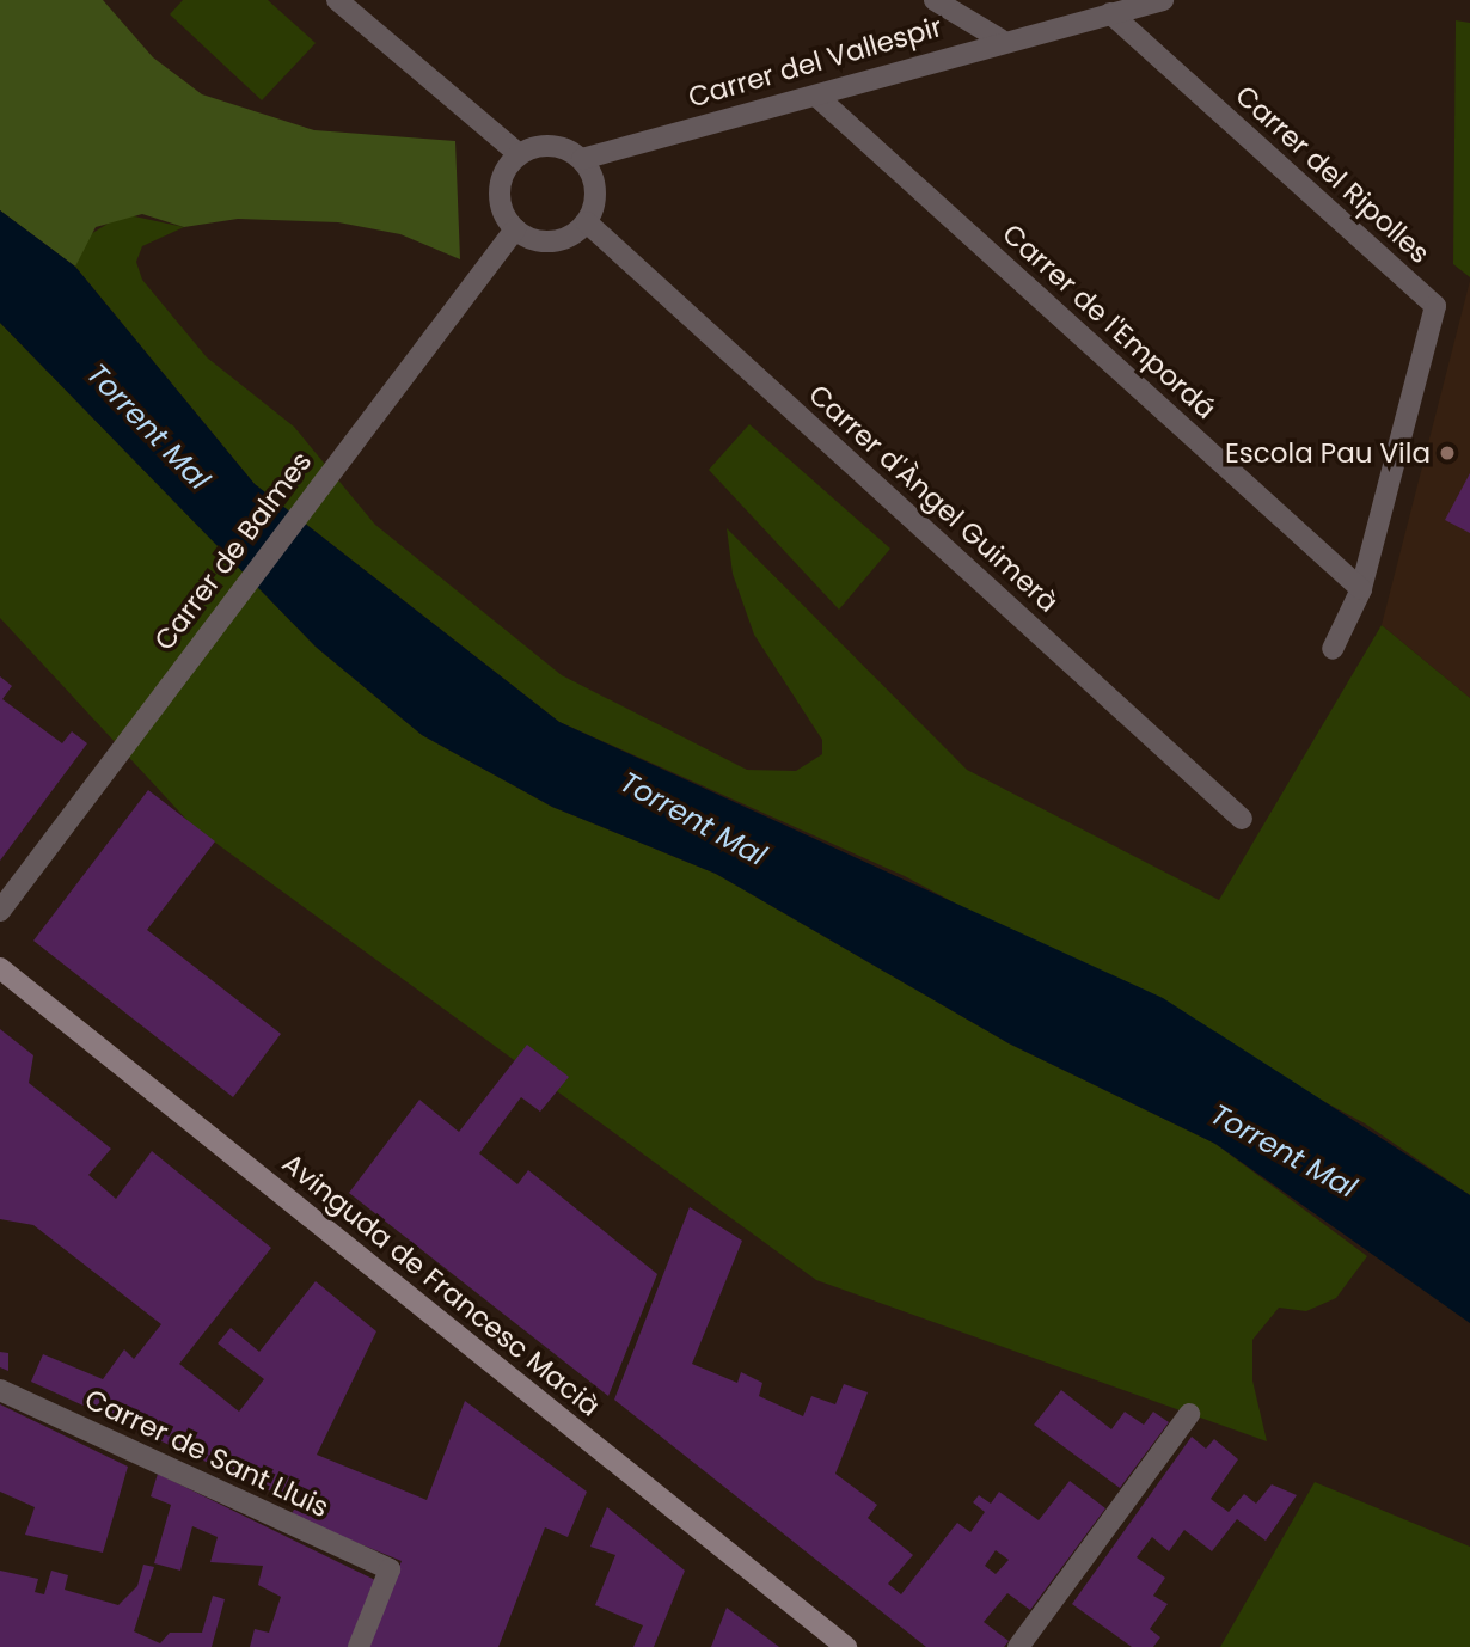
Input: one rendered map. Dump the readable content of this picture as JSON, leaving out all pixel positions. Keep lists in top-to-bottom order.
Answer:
{
  "streets": {
    "street": [
      "Carrer del Vallespir",
      "Carrer del Ripolles",
      "Carrer de l'Empordá",
      "Carrer d'Àngel Guimerà",
      "Carrer de Balmes",
      "Avinguda de Francesc Macià",
      "Carrer de Sant Lluis"
    ]
  },
  "crossings": [
    ["Carrer del Vallespir", "Carrer del Ripolles"],
    ["Carrer del Vallespir", "Carrer de l'Empordá"],
    ["Carrer del Vallespir", "Carrer d'Àngel Guimerà"],
    ["Carrer del Vallespir", "Carrer de Balmes"],
    ["Carrer del Ripolles", "Carrer de l'Empordá"],
    ["Carrer d'Àngel Guimerà", "Carrer de Balmes"]
  ],
  "water": ["Torrent Mal"],
  "places": ["Escola Pau Vila"]
}
